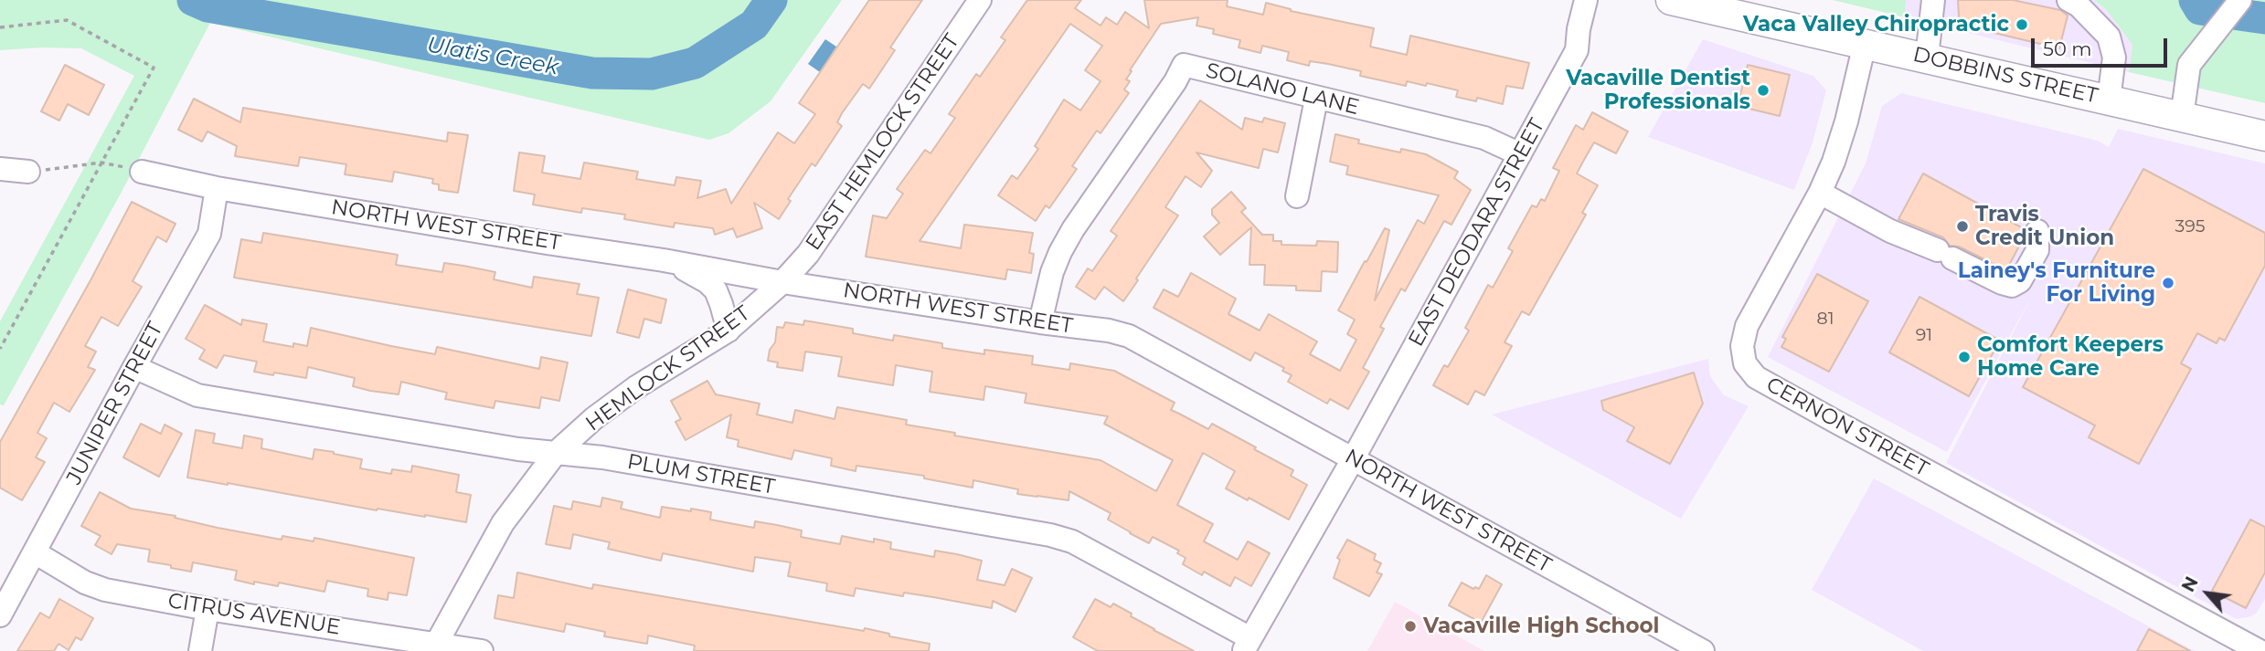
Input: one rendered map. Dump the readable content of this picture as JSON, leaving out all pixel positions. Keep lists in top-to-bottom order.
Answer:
{
  "streets": {
    "main road": ["DOBBINS STREET"],
    "street": [
      "SOLANO LANE",
      "EAST HEMLOCK STREET",
      "NORTH WEST STREET",
      "EAST DEODARA STREET",
      "HEMLOCK STREET",
      "JUNIPER STREET",
      "CERNON STREET",
      "PLUM STREET",
      "CITRUS AVENUE"
    ]
  },
  "crossings": [
    ["DOBBINS STREET", "CERNON STREET"],
    ["SOLANO LANE", "NORTH WEST STREET"],
    ["SOLANO LANE", "EAST DEODARA STREET"],
    ["EAST HEMLOCK STREET", "NORTH WEST STREET"],
    ["EAST HEMLOCK STREET", "HEMLOCK STREET"],
    ["NORTH WEST STREET", "EAST DEODARA STREET"],
    ["NORTH WEST STREET", "HEMLOCK STREET"],
    ["NORTH WEST STREET", "JUNIPER STREET"],
    ["EAST DEODARA STREET", "PLUM STREET"],
    ["HEMLOCK STREET", "PLUM STREET"],
    ["HEMLOCK STREET", "CITRUS AVENUE"],
    ["JUNIPER STREET", "PLUM STREET"],
    ["JUNIPER STREET", "CITRUS AVENUE"]
  ],
  "water": ["Ulatis Creek"],
  "places": [
    "Vaca Valley Chiropractic",
    "Vacaville Dentist Professionals",
    "Travis Credit Union",
    "Lainey's Furniture For Living",
    "Comfort Keepers Home Care",
    "Vacaville High School"
  ],
  "house_numbers": ["395", "81", "91"],
  "scale_bar": "50 m",
  "north": "top left"
}
